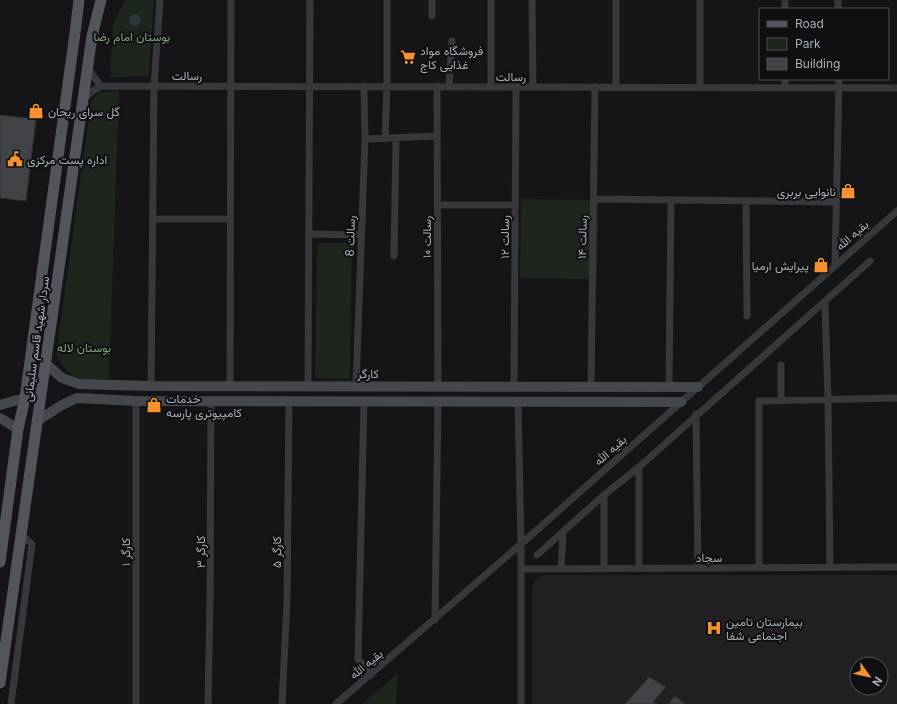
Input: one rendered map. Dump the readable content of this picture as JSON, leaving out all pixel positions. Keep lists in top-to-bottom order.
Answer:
{
  "streets": {
    "main road": ["سردار شهید قاسم سلیمانی"],
    "street": [
      "رسالت",
      "بقیه الله",
      "رسالت 8",
      "رسالت ۱۰",
      "رسالت ۱۲",
      "رسالت ۱۴",
      "کارگر",
      "کارگر ۱",
      "کارگر ۳",
      "کارگر ۵",
      "سجاد"
    ]
  },
  "crossings": [
    ["رسالت", "رسالت 8"],
    ["رسالت", "رسالت ۱۰"],
    ["رسالت", "رسالت ۱۲"],
    ["رسالت", "رسالت ۱۴"],
    ["بقیه الله", "کارگر"],
    ["رسالت 8", "کارگر"],
    ["رسالت ۱۰", "کارگر"],
    ["رسالت ۱۲", "کارگر"],
    ["رسالت ۱۴", "کارگر"],
    ["سردار شهید قاسم سلیمانی", "کارگر"]
  ],
  "parks": ["بوستان امام رضا", "بوستان لاله"],
  "places": {
    "supermarket": ["فروشگاه مواد غذایی کاج"],
    "shop": [
      "گل سرای ریحان",
      "نانوایی بربری",
      "پیرایش ارمیا",
      "خدمات کامپیوتری پارسه"
    ],
    "public building": ["اداره پست مرکزی"],
    "hospital": ["بیمارستان تامین اجتماعی شفا"]
  },
  "legend": ["Road", "Park", "Building"],
  "north": "bottom right"
}
